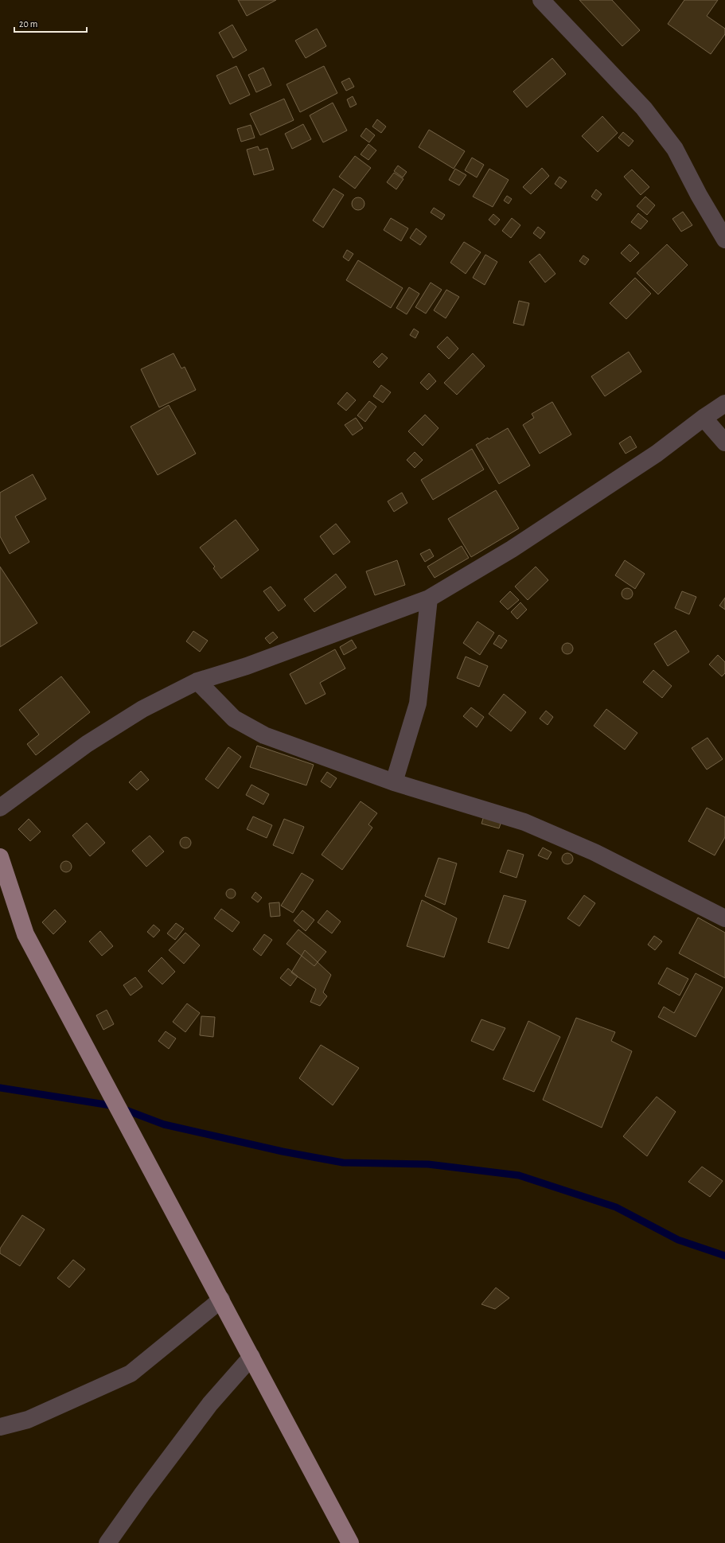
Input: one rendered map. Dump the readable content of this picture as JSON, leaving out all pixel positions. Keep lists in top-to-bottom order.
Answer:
{
  "scale_bar": "20 m"
}
